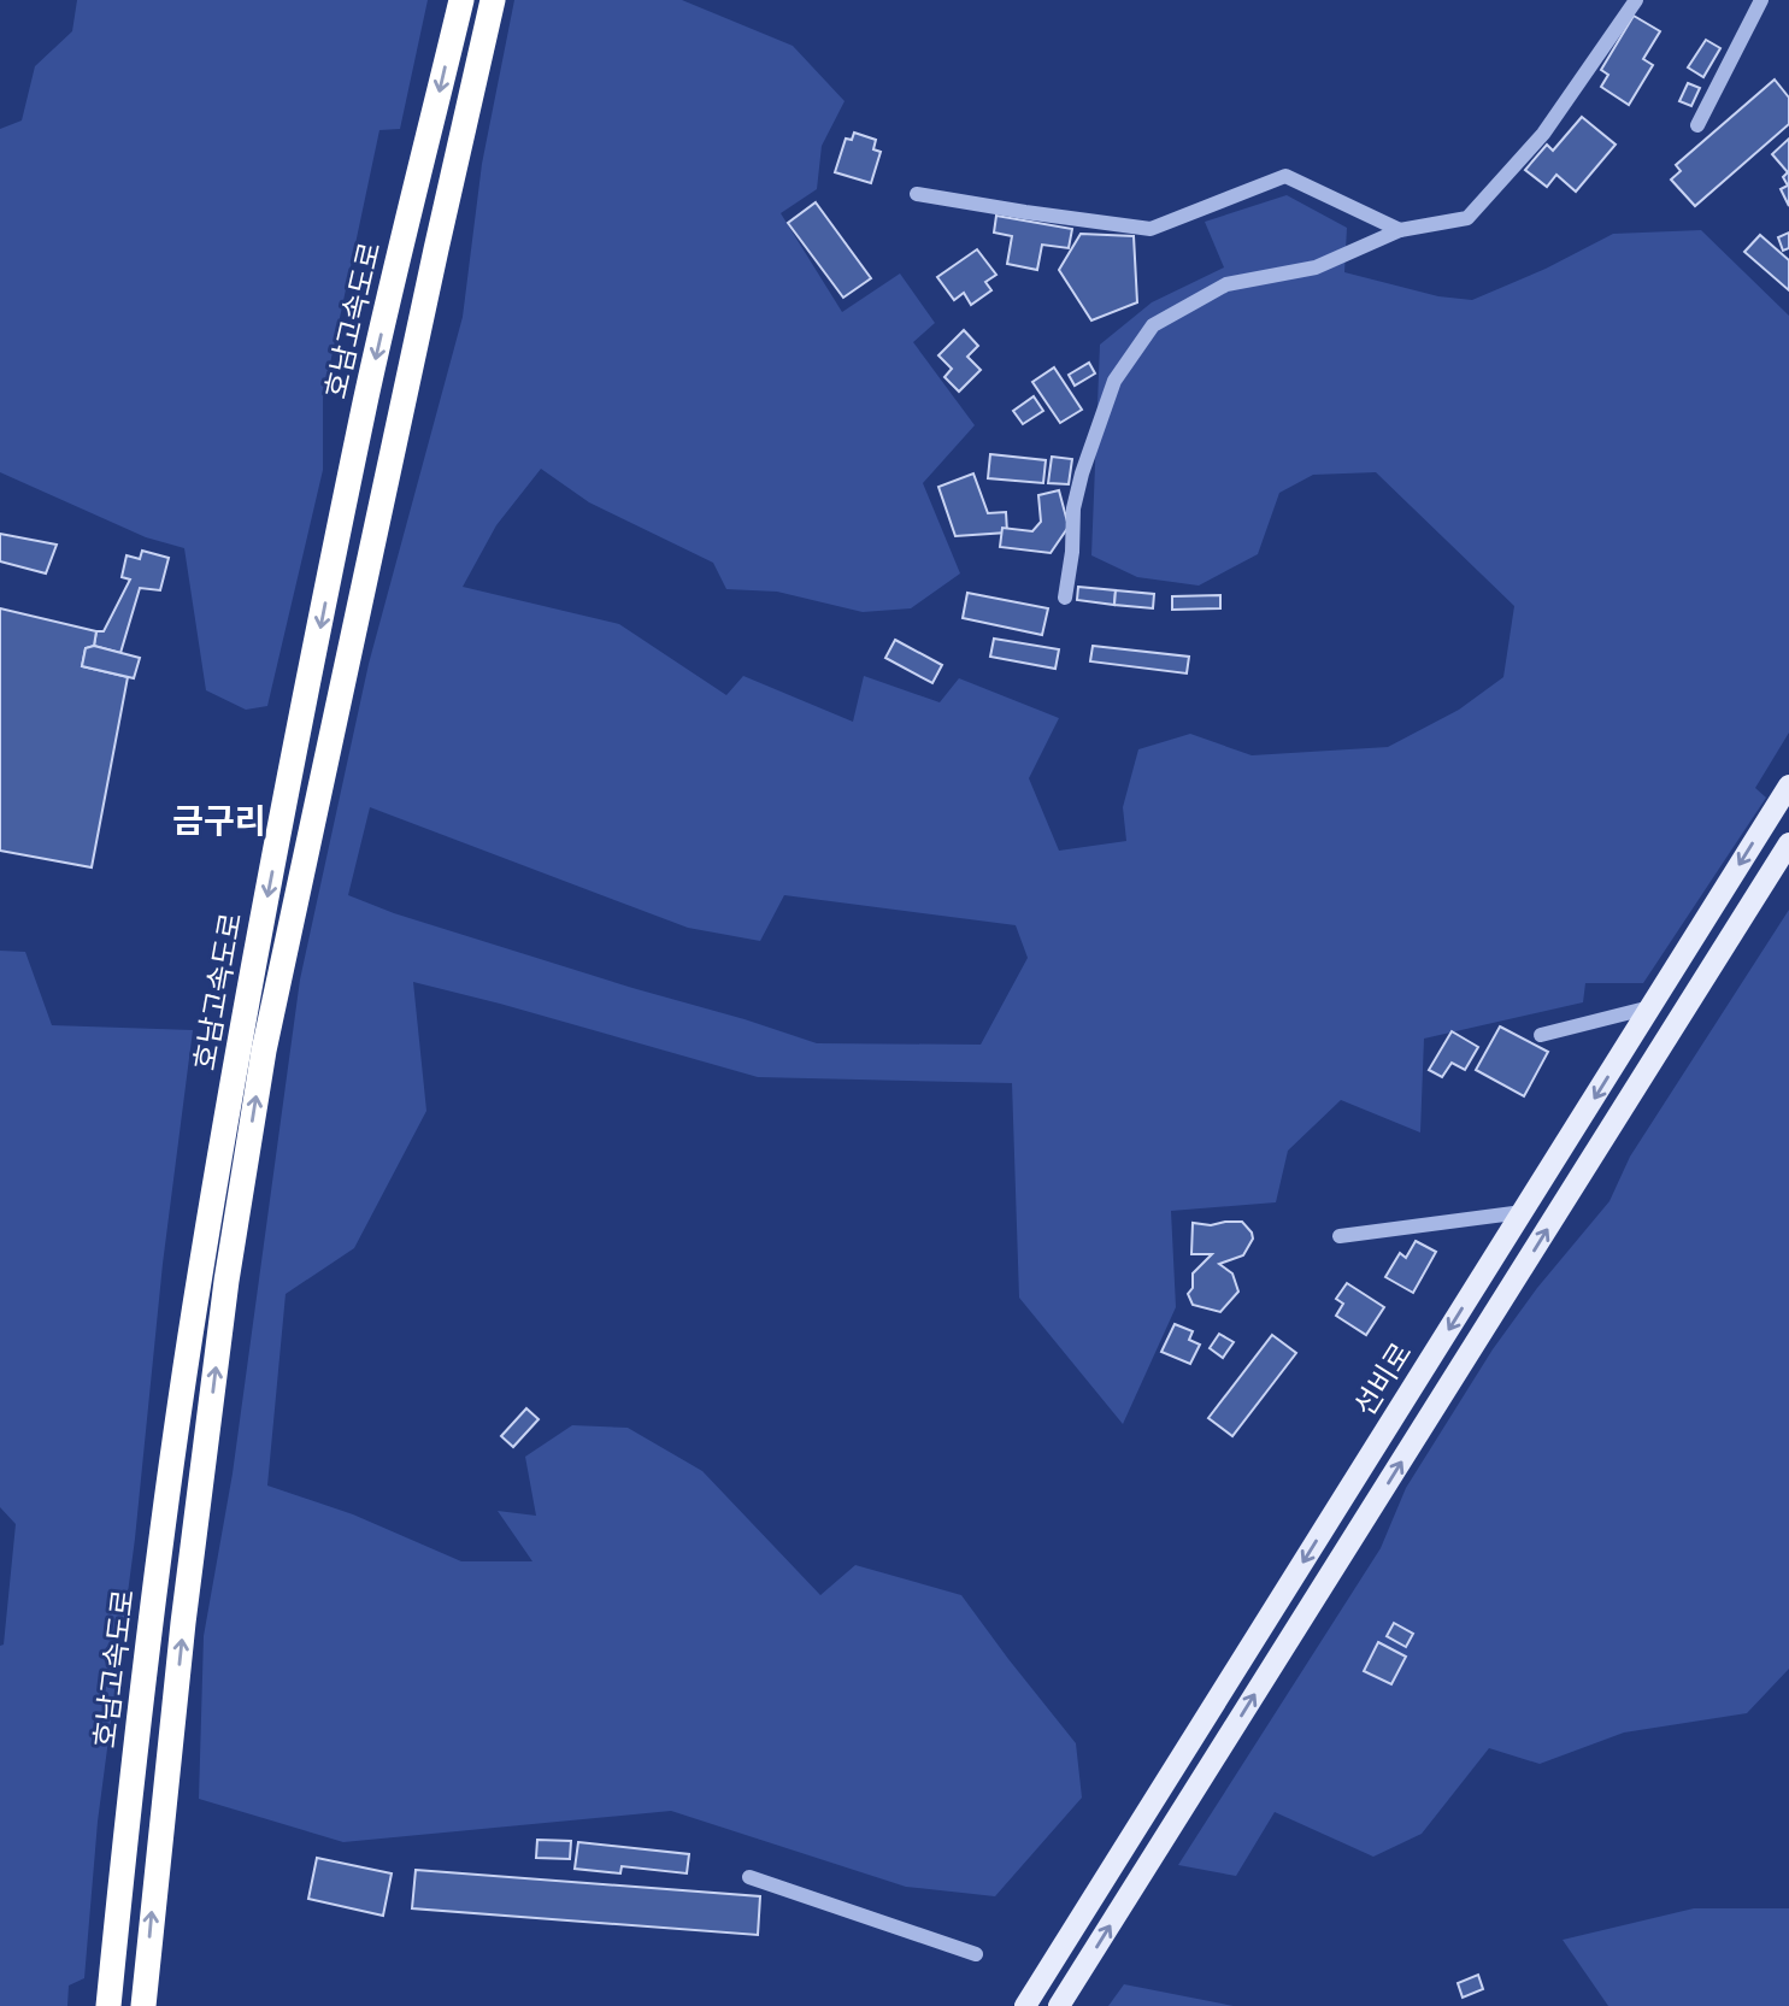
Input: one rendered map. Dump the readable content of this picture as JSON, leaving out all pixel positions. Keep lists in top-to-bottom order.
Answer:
{
  "streets": {
    "highway": ["호남고속도로"],
    "main road": ["선비로"]
  },
  "districts": ["금구리"]
}
